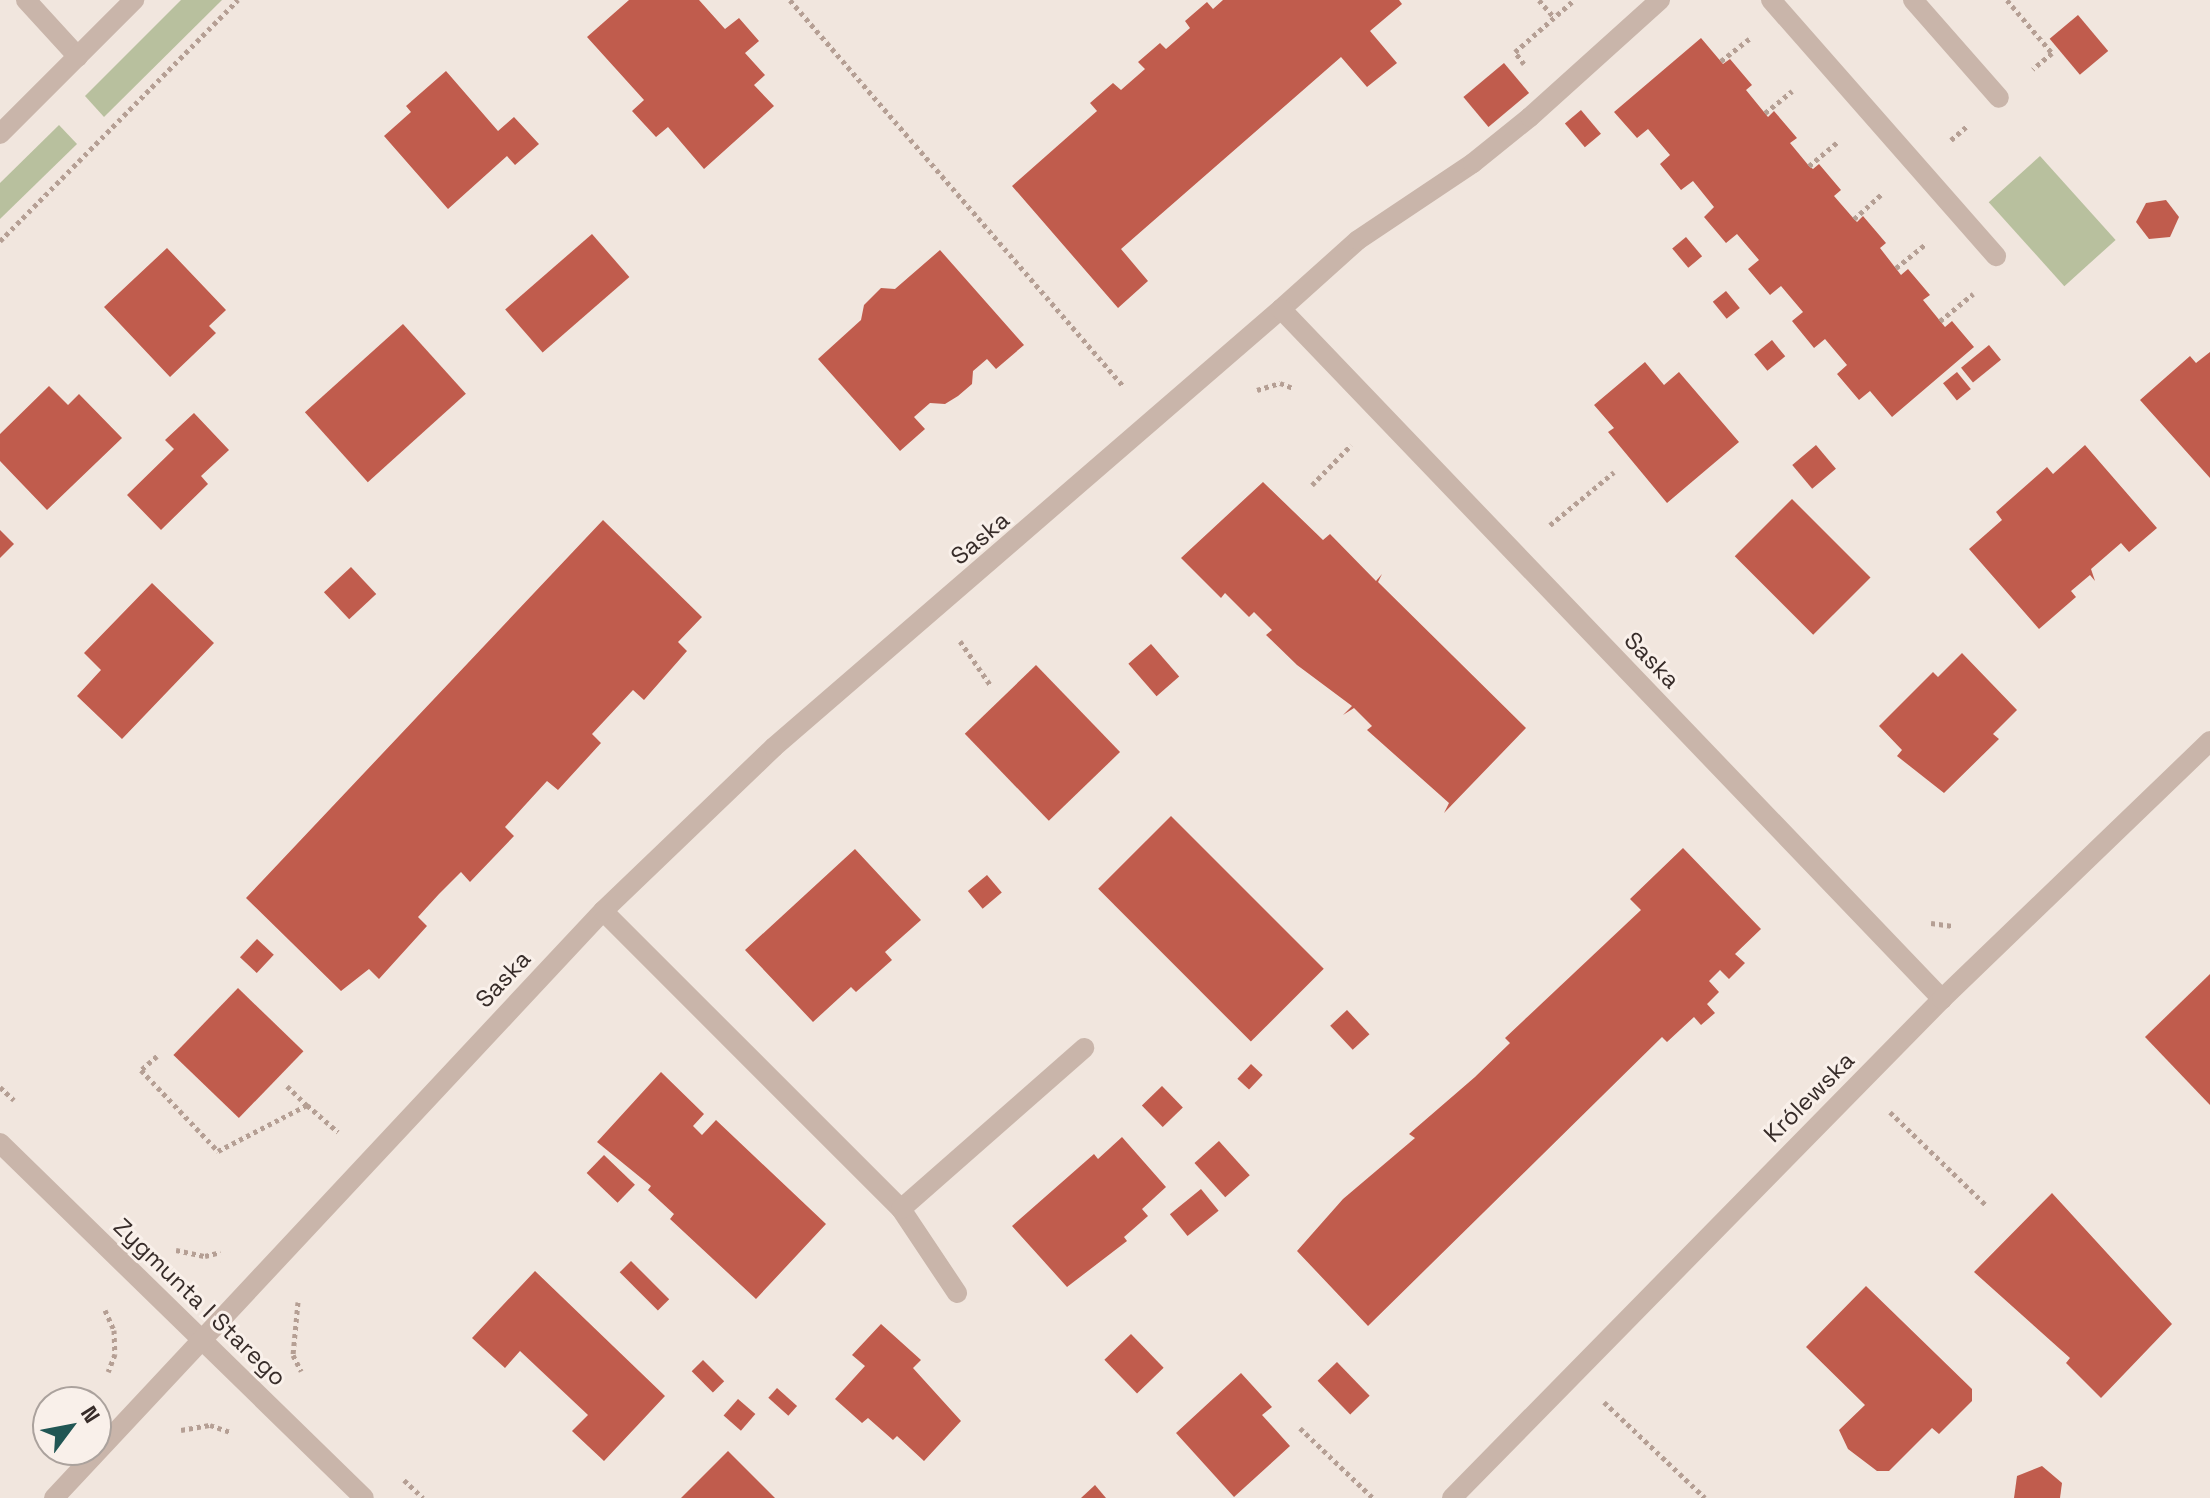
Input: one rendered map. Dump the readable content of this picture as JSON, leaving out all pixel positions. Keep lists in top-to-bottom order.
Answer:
{
  "streets": {
    "street": ["Saska", "Królewska", "Zygmunta I Starego"]
  },
  "crossings": [
    ["Saska", "Królewska"],
    ["Saska", "Zygmunta I Starego"]
  ],
  "north": "top right"
}
